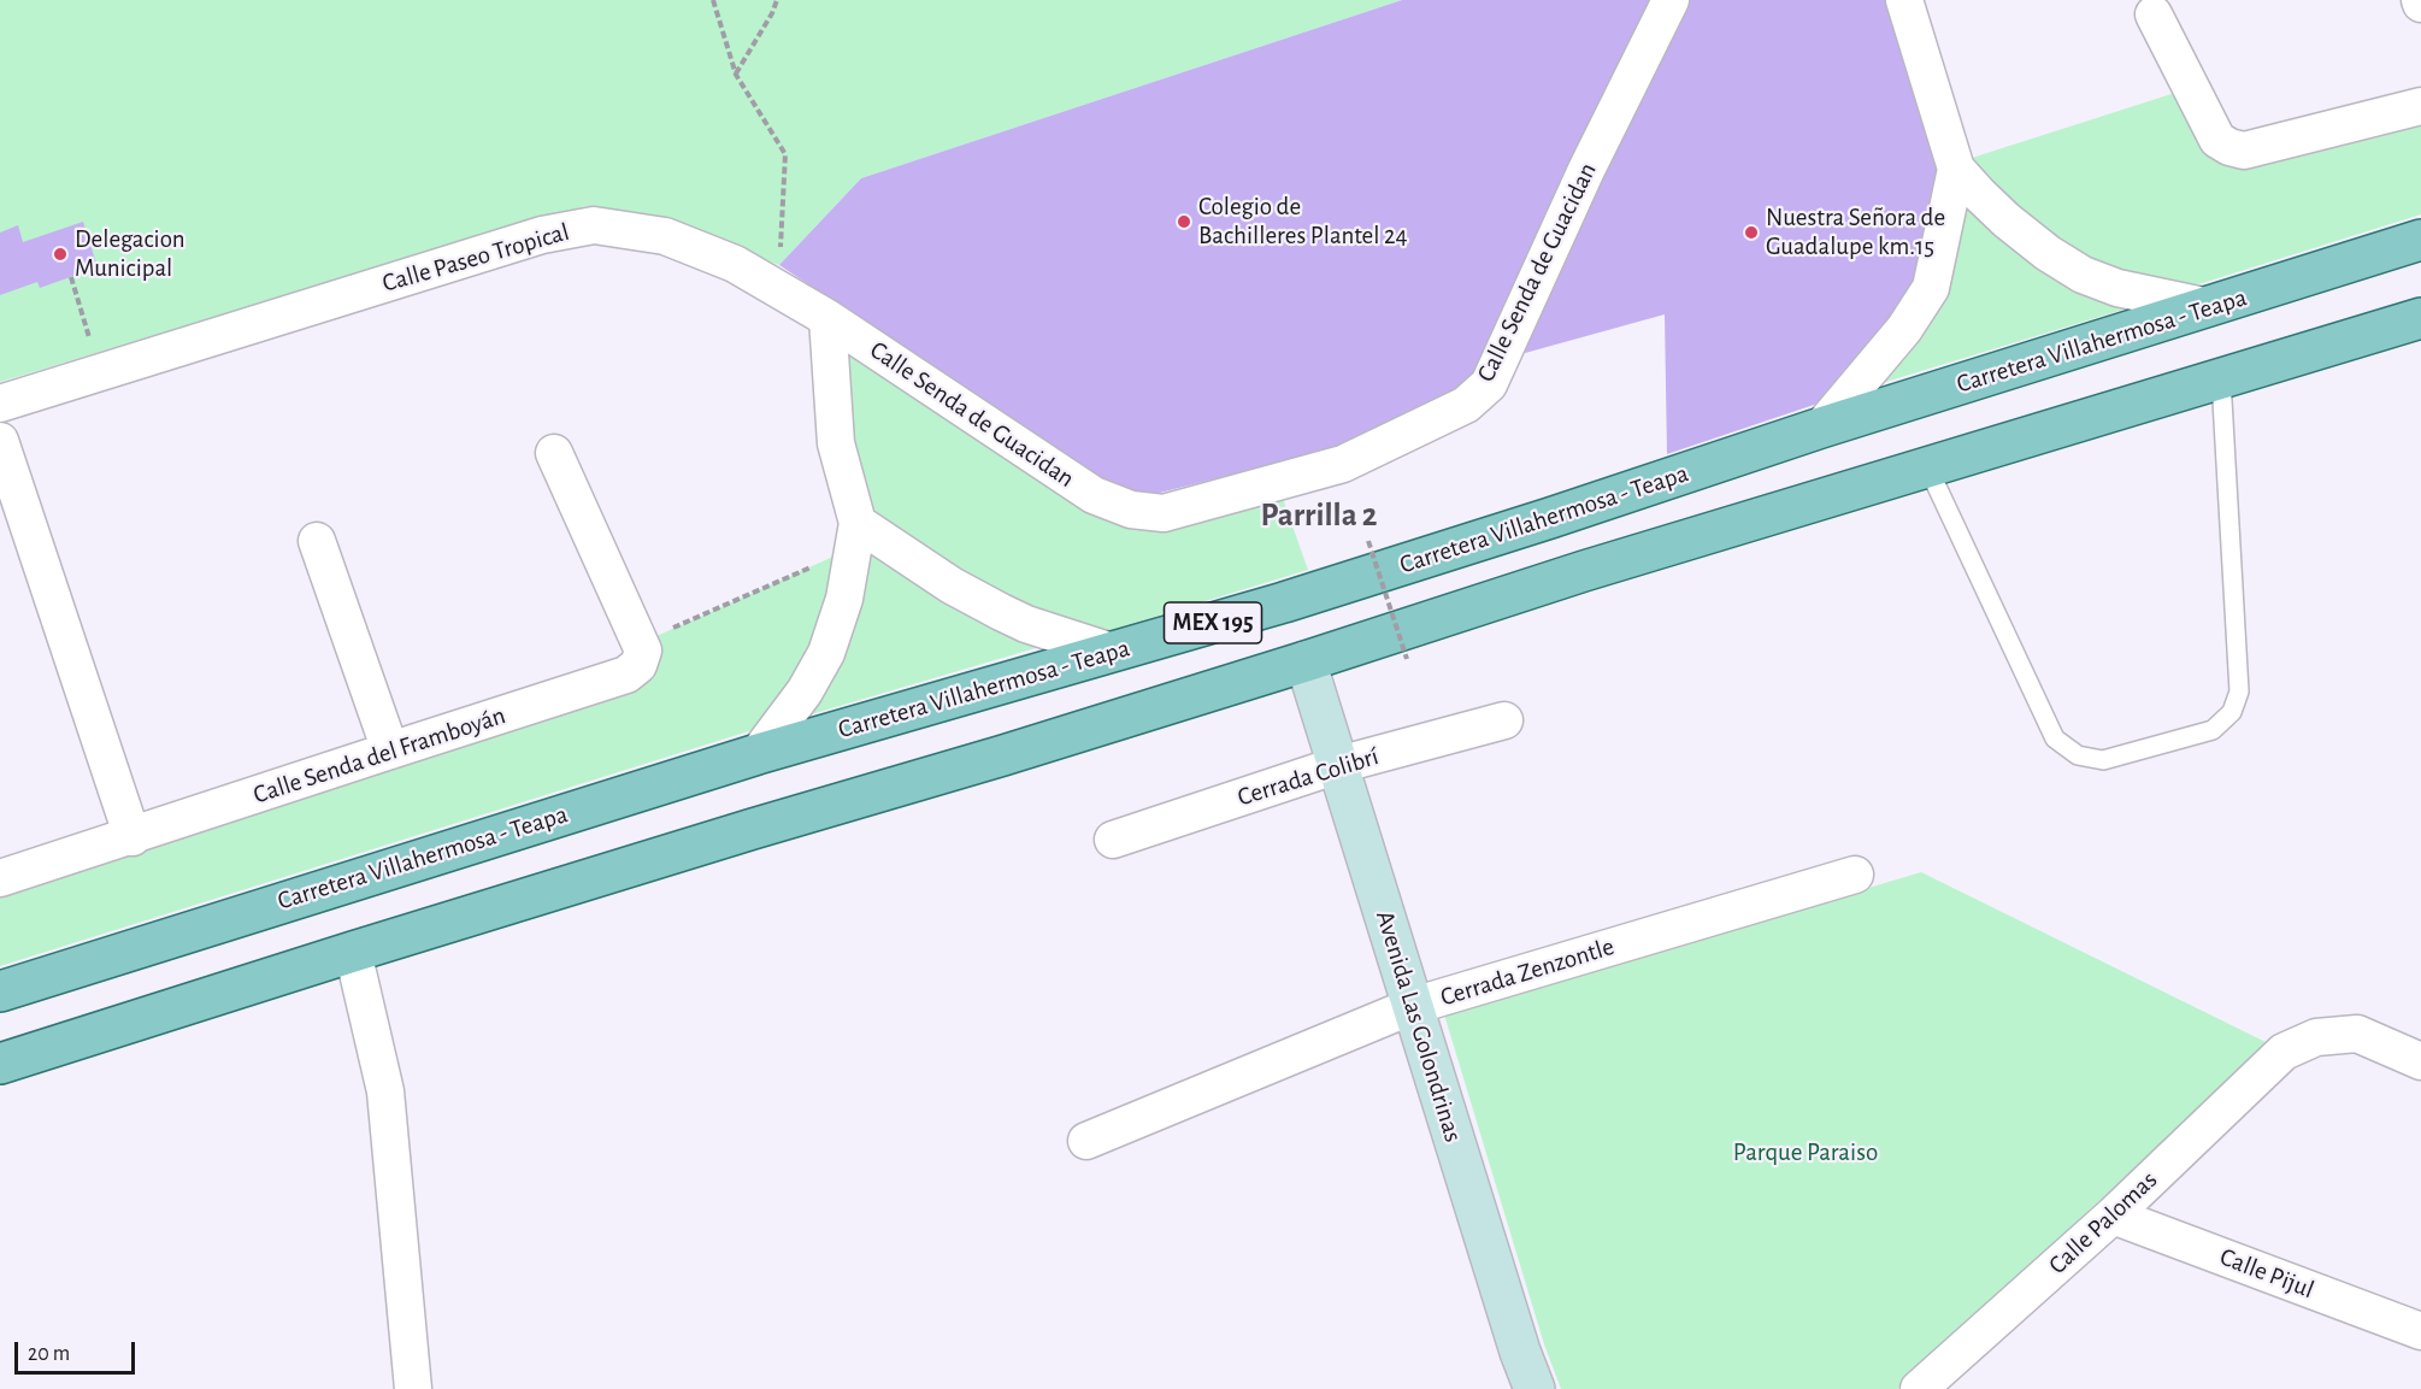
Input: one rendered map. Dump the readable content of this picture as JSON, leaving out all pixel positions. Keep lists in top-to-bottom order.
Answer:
{
  "streets": {
    "main road": ["Carretera Villahermosa - Teapa", "MEX 195"],
    "street": [
      "Calle Paseo Tropical",
      "Calle Senda de Guacidan",
      "Calle Senda del Framboyán",
      "Cerrada Colibrí",
      "Cerrada Zenzontle",
      "Avenida Las Golondrinas",
      "Calle Palomas",
      "Calle Pijul"
    ]
  },
  "crossings": [
    ["Calle Paseo Tropical", "Calle Senda de Guacidan"],
    ["MEX 195", "Avenida Las Golondrinas"],
    ["Cerrada Colibrí", "Avenida Las Golondrinas"],
    ["Cerrada Zenzontle", "Avenida Las Golondrinas"],
    ["Calle Palomas", "Calle Pijul"]
  ],
  "districts": ["Parrilla 2"],
  "parks": ["Parque Paraiso"],
  "places": ["Colegio de Bachilleres Plantel 24", "Nuestra Señora de Guadalupe km.15", "Delegacion Municipal"],
  "scale_bar": "20 m"
}
